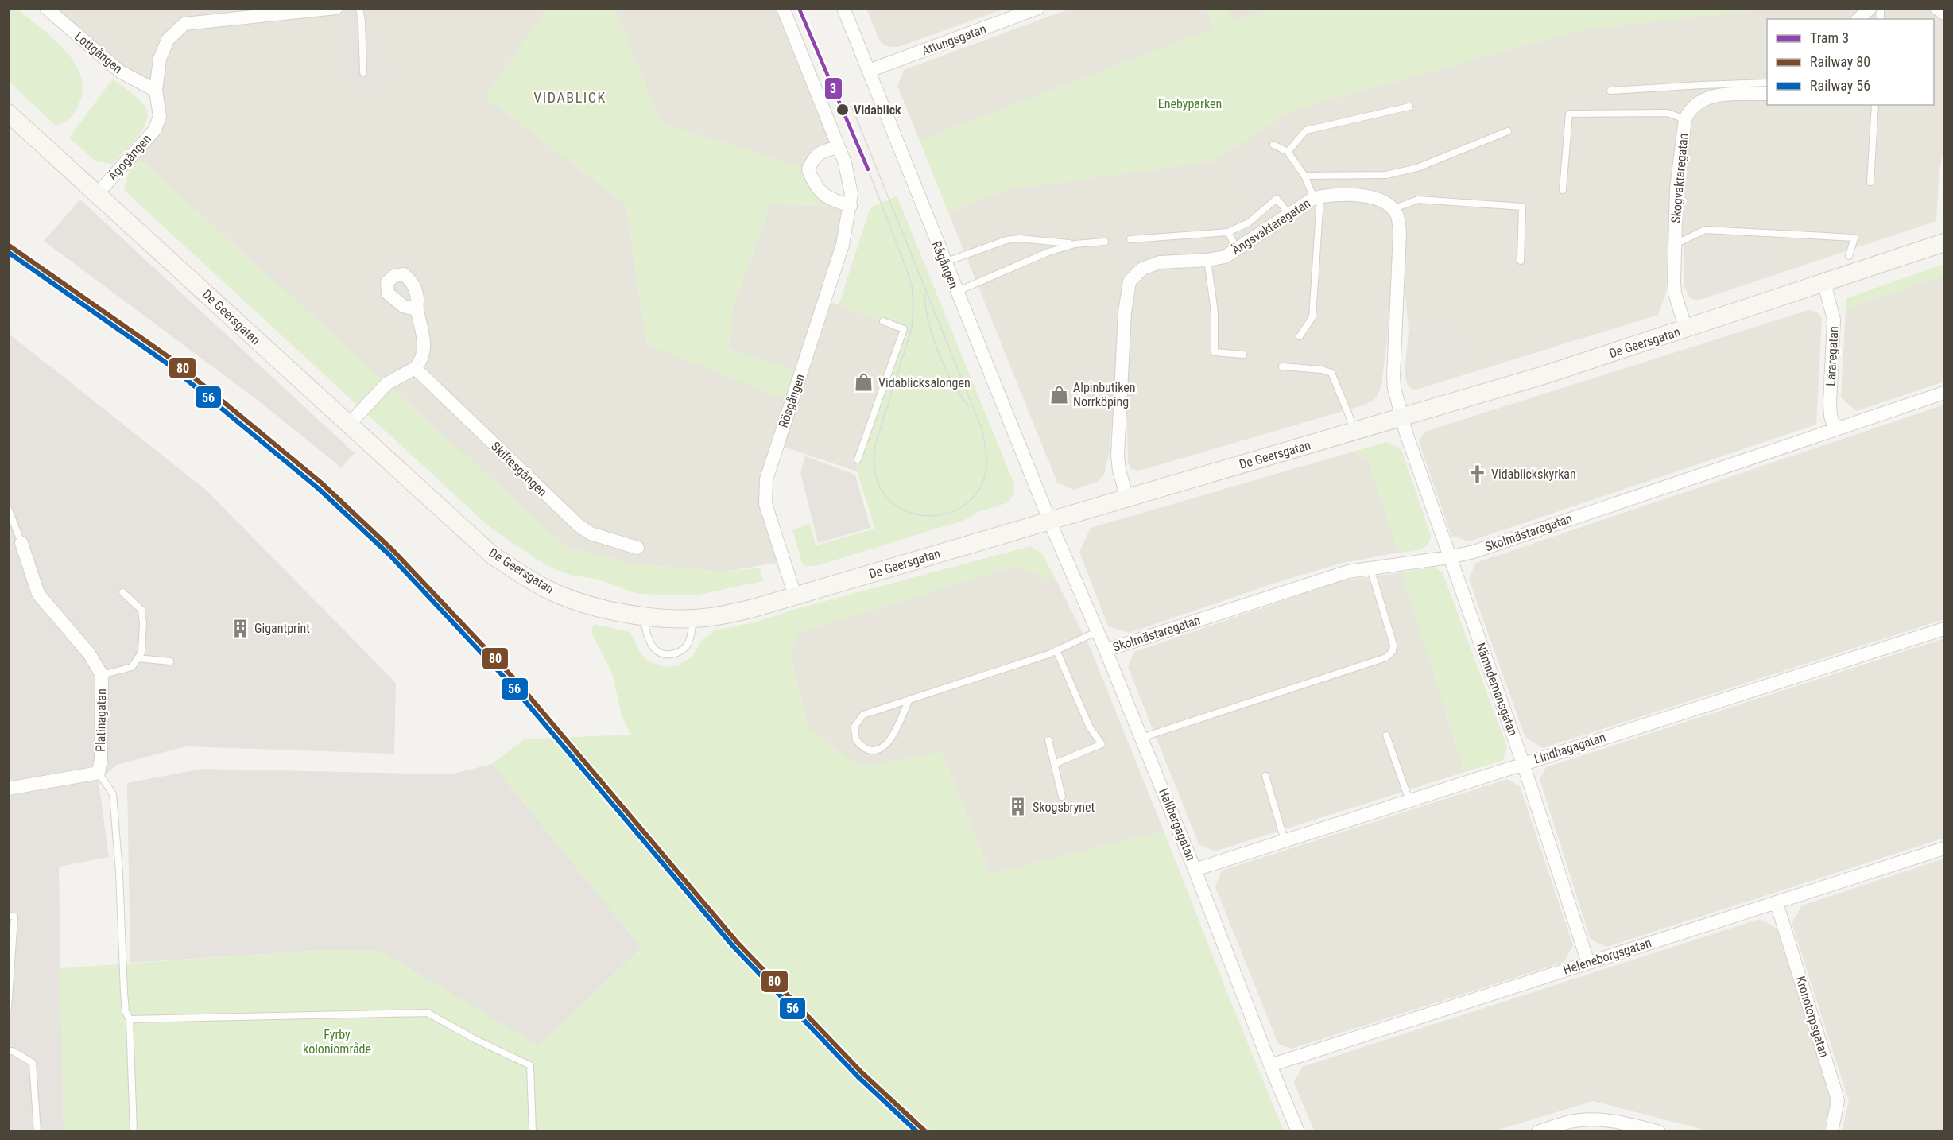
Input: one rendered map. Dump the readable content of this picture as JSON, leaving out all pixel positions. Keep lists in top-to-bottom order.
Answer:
{
  "streets": {
    "main road": ["De Geersgatan"],
    "street": [
      "Attungsgatan",
      "Lottgången",
      "Ägogången",
      "Skogvaktaregatan",
      "Ängsvaktaregatan",
      "Rågången",
      "Läraregatan",
      "Rösgången",
      "Skiftesgången",
      "Skolmästaregatan",
      "Nämndemansgatan",
      "Platinagatan",
      "Lindhagagatan",
      "Hallbergagatan",
      "Heleneborgsgatan",
      "Kronotorpsgatan"
    ]
  },
  "crossings": [
    ["Attungsgatan", "Rågången"],
    ["Lottgången", "Ägogången"],
    ["Ägogången", "De Geersgatan"],
    ["Skogvaktaregatan", "De Geersgatan"],
    ["Ängsvaktaregatan", "De Geersgatan"],
    ["Rågången", "De Geersgatan"],
    ["Rågången", "Hallbergagatan"],
    ["De Geersgatan", "Läraregatan"],
    ["De Geersgatan", "Rösgången"],
    ["De Geersgatan", "Nämndemansgatan"],
    ["De Geersgatan", "Hallbergagatan"],
    ["Läraregatan", "Skolmästaregatan"],
    ["Skolmästaregatan", "Nämndemansgatan"],
    ["Skolmästaregatan", "Hallbergagatan"],
    ["Nämndemansgatan", "Lindhagagatan"],
    ["Nämndemansgatan", "Heleneborgsgatan"],
    ["Lindhagagatan", "Hallbergagatan"],
    ["Hallbergagatan", "Heleneborgsgatan"],
    ["Heleneborgsgatan", "Kronotorpsgatan"]
  ],
  "districts": ["VIDABLICK"],
  "parks": ["Enebyparken", "Fyrby koloniområde"],
  "places": {
    "other": ["Vidablick"],
    "shop": ["Vidablicksalongen", "Alpinbutiken Norrköping"],
    "church": ["Vidablickskyrkan"],
    "building": ["Gigantprint", "Skogsbrynet"]
  },
  "lines": ["tram line 3", "rail line 80", "rail line 56"],
  "legend": ["Tram 3", "Railway 80", "Railway 56"]
}
